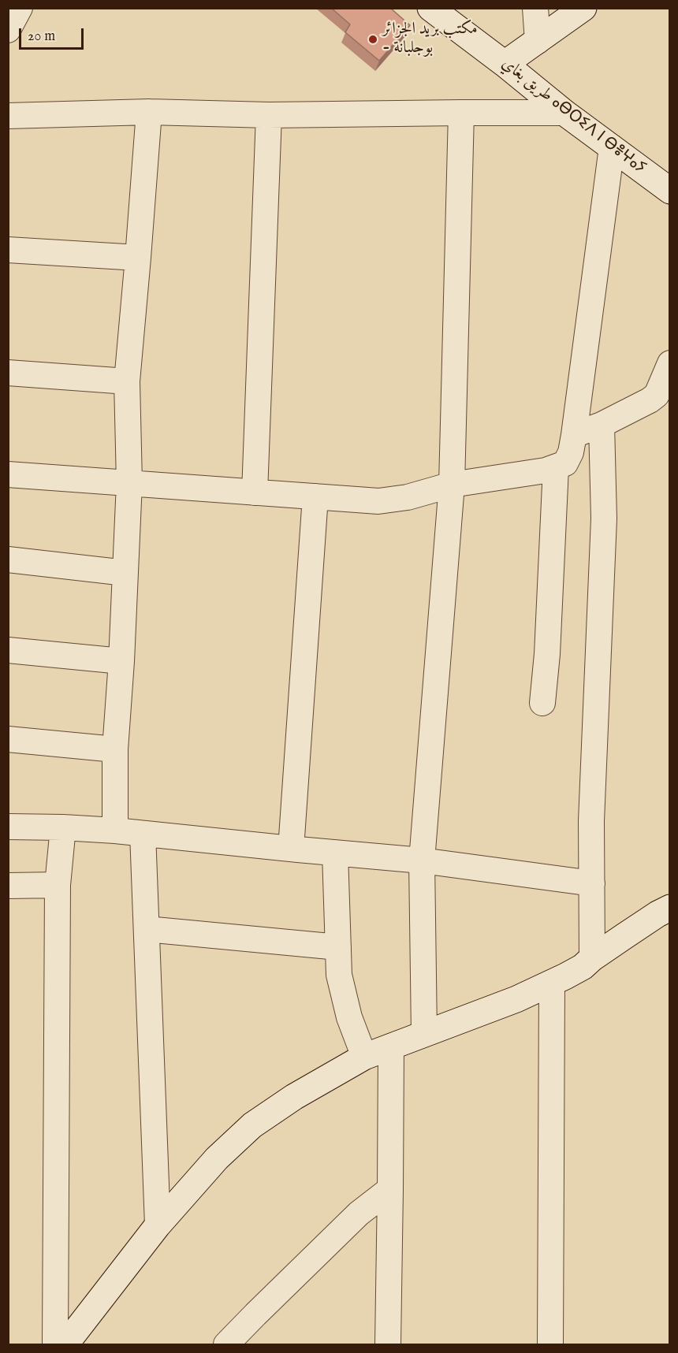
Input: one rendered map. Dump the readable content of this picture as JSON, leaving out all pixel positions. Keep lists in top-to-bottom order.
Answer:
{
  "streets": {
    "street": ["طريق بغاي ⴰⴱⵔⵉⴷ ⵏ ⴱⴻⵖⴰⵢ"]
  },
  "places": ["مكتب بريد الجزائر - بوجلبانة"],
  "scale_bar": "20 m"
}
